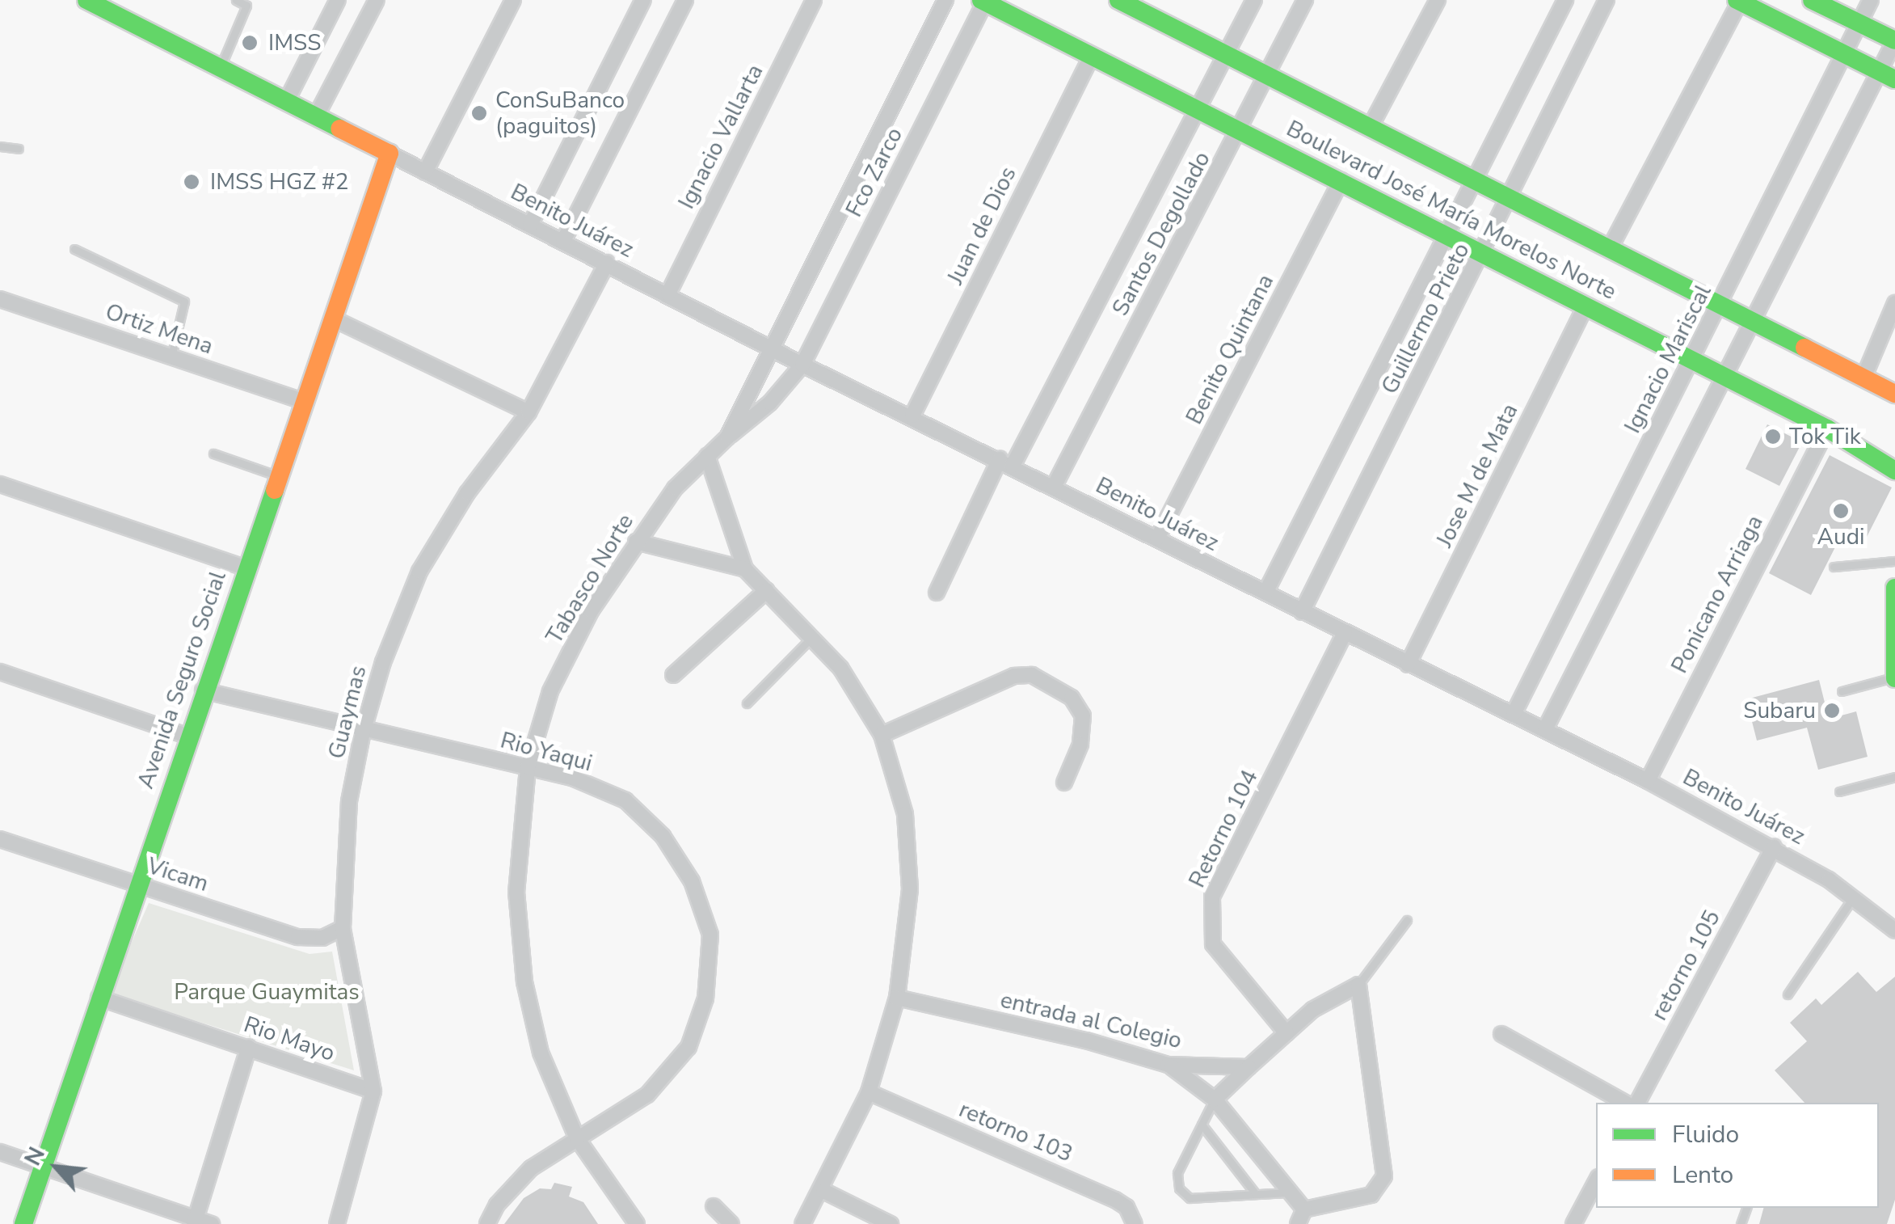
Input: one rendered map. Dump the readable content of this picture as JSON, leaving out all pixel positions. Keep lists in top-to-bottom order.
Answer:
{
  "streets": {
    "main road": ["Boulevard José María Morelos Norte", "Avenida Seguro Social"],
    "street": [
      "Ignacio Vallarta",
      "Fco Zarco",
      "Benito Juárez",
      "Juan de Dios",
      "Santos Degollado",
      "Guillermo Prieto",
      "Ortiz Mena",
      "Benito Quintana",
      "Ignacio Mariscal",
      "Jose M de Mata",
      "Tabasco Norte",
      "Ponicano Arriaga",
      "Guaymas",
      "Rio Yaqui",
      "Retorno 104",
      "Vicam",
      "retorno 105",
      "entrada al Colegio",
      "Rio Mayo",
      "retorno 103"
    ]
  },
  "crossings": [
    ["Ignacio Vallarta", "Benito Juárez"],
    ["Fco Zarco", "Boulevard José María Morelos Norte"],
    ["Fco Zarco", "Benito Juárez"],
    ["Fco Zarco", "Tabasco Norte"],
    ["Boulevard José María Morelos Norte", "Juan de Dios"],
    ["Boulevard José María Morelos Norte", "Santos Degollado"],
    ["Boulevard José María Morelos Norte", "Guillermo Prieto"],
    ["Boulevard José María Morelos Norte", "Benito Quintana"],
    ["Boulevard José María Morelos Norte", "Ignacio Mariscal"],
    ["Boulevard José María Morelos Norte", "Jose M de Mata"],
    ["Boulevard José María Morelos Norte", "Ponicano Arriaga"],
    ["Benito Juárez", "Juan de Dios"],
    ["Benito Juárez", "Santos Degollado"],
    ["Benito Juárez", "Guillermo Prieto"],
    ["Benito Juárez", "Benito Quintana"],
    ["Benito Juárez", "Ignacio Mariscal"],
    ["Benito Juárez", "Jose M de Mata"],
    ["Benito Juárez", "Tabasco Norte"],
    ["Benito Juárez", "Ponicano Arriaga"],
    ["Benito Juárez", "Avenida Seguro Social"],
    ["Benito Juárez", "Guaymas"],
    ["Benito Juárez", "Retorno 104"],
    ["Benito Juárez", "retorno 105"],
    ["Ortiz Mena", "Avenida Seguro Social"],
    ["Tabasco Norte", "Rio Yaqui"],
    ["Avenida Seguro Social", "Rio Yaqui"],
    ["Avenida Seguro Social", "Vicam"],
    ["Avenida Seguro Social", "Rio Mayo"],
    ["Guaymas", "Rio Yaqui"],
    ["Guaymas", "Vicam"],
    ["Guaymas", "Rio Mayo"]
  ],
  "parks": ["Parque Guaymitas"],
  "places": [
    "IMSS",
    "ConSuBanco (paguitos)",
    "IMSS HGZ #2",
    "Tok Tik",
    "Audi",
    "Subaru"
  ],
  "legend": ["Fluido", "Lento"],
  "north": "top left"
}
